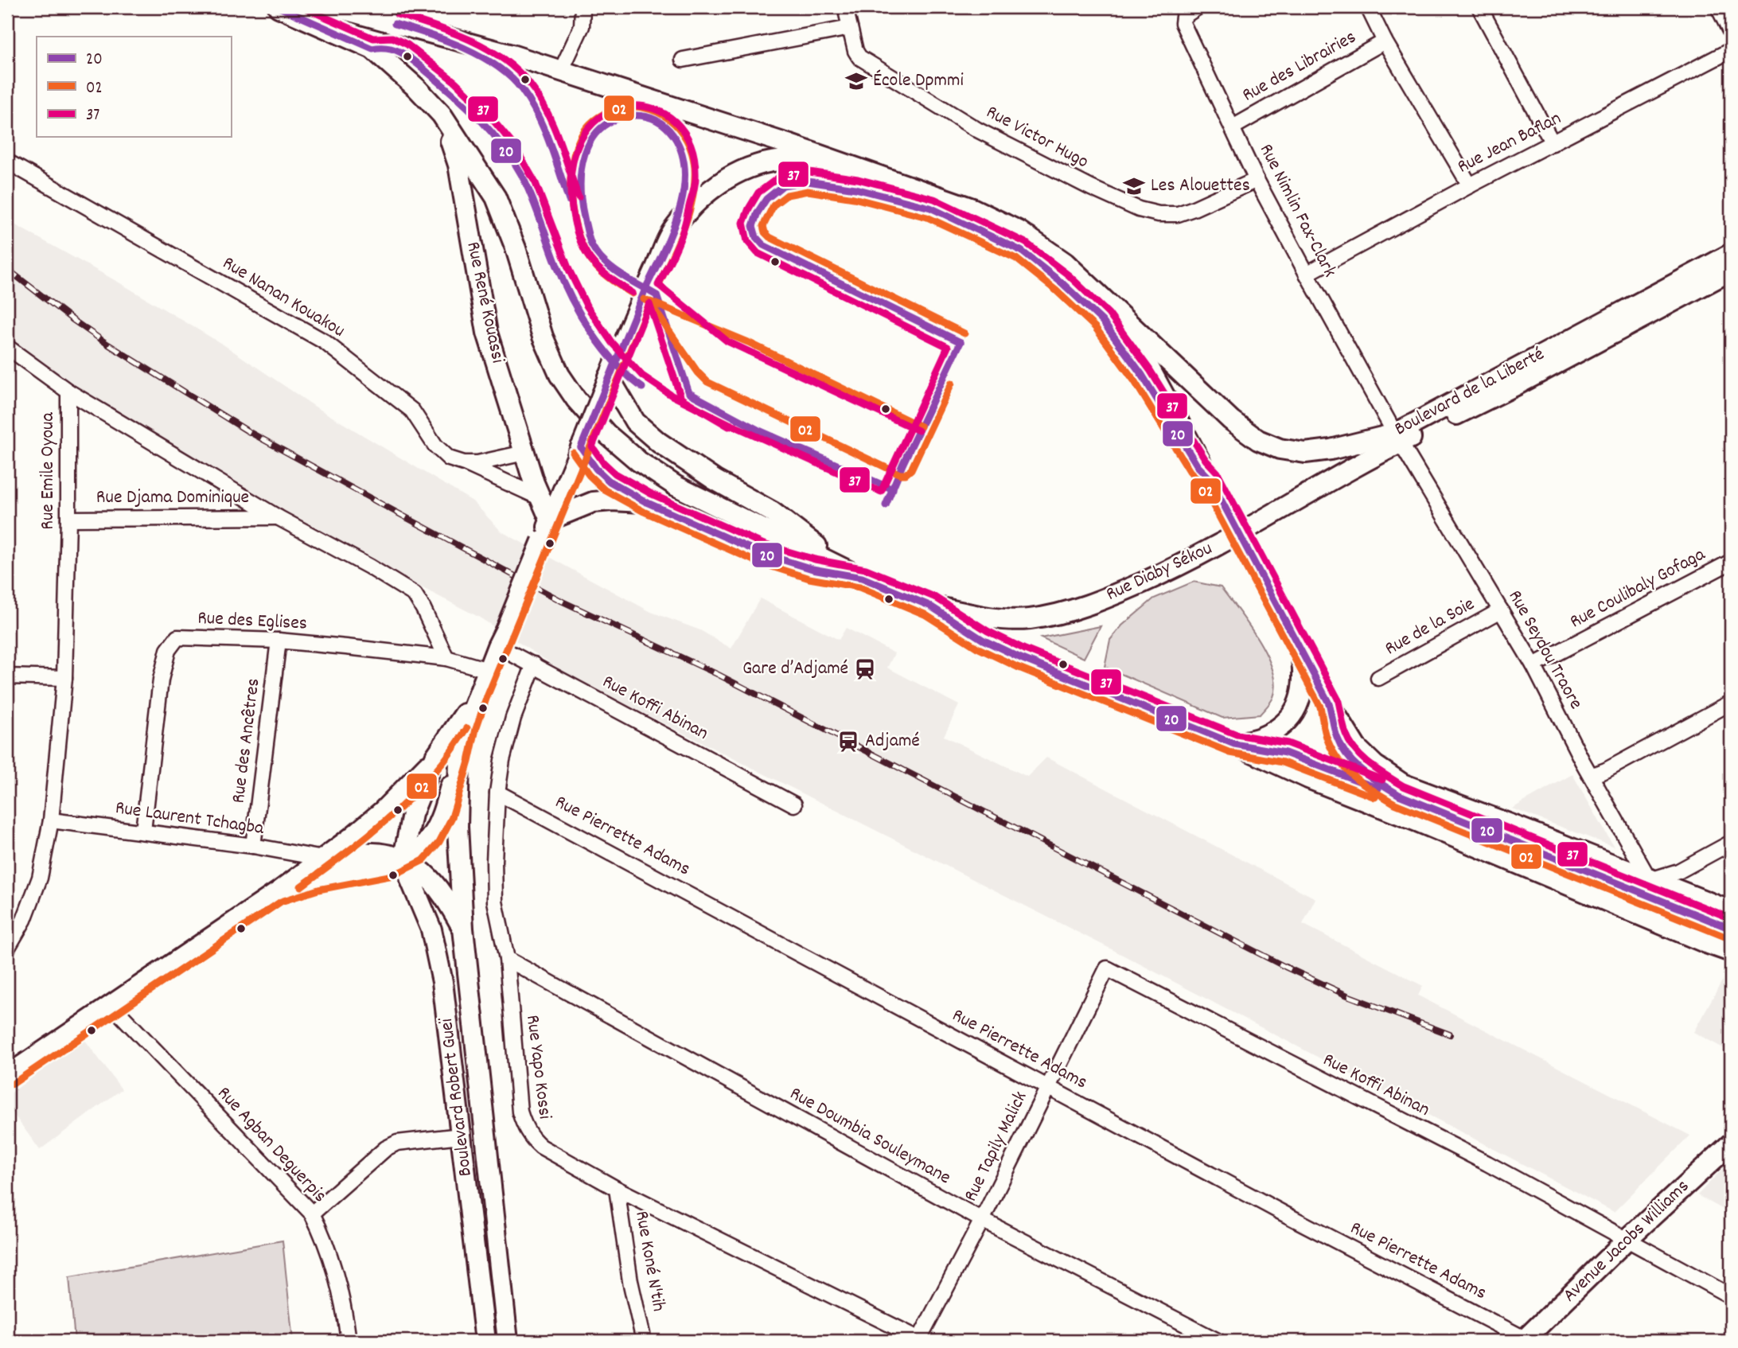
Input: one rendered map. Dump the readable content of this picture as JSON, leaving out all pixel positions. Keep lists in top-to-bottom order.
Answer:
{
  "streets": {
    "main road": [
      "Rue René Kouassi",
      "Boulevard de la Liberté",
      "Rue Diaby Sékou",
      "Boulevard Robert Gueï",
      "Avenue Jacobs Williams"
    ],
    "street": [
      "Rue des Librairies",
      "Rue Victor Hugo",
      "Rue Jean Baflan",
      "Rue Nimlin Fax-Clark",
      "Rue Nanan Kouakou",
      "Rue Emile Oyoua",
      "Rue Djama Dominique",
      "Rue Coulibaly Gofaga",
      "Rue des Eglises",
      "Rue de la Soie",
      "Rue Seydou Traore",
      "Rue Koffi Abinan",
      "Rue des Ancêtres",
      "Rue Laurent Tchagba",
      "Rue Pierrette Adams",
      "Rue Yapo Kossi",
      "Rue Doumbia Souleymane",
      "Rue Agban Deguerpis",
      "Rue Tapily Malick",
      "Rue Koné N'tih"
    ]
  },
  "crossings": [
    ["Rue des Librairies", "Rue Nimlin Fax-Clark"],
    ["Rue Victor Hugo", "Rue Nimlin Fax-Clark"],
    ["Rue Jean Baflan", "Rue Nimlin Fax-Clark"],
    ["Rue Nimlin Fax-Clark", "Boulevard de la Liberté"],
    ["Rue Nimlin Fax-Clark", "Rue Diaby Sékou"],
    ["Rue Nimlin Fax-Clark", "Rue Seydou Traore"],
    ["Rue Nanan Kouakou", "Rue René Kouassi"],
    ["Rue René Kouassi", "Boulevard Robert Gueï"],
    ["Boulevard de la Liberté", "Rue Diaby Sékou"],
    ["Boulevard de la Liberté", "Rue Seydou Traore"],
    ["Boulevard de la Liberté", "Boulevard Robert Gueï"],
    ["Rue Emile Oyoua", "Rue Djama Dominique"],
    ["Rue Emile Oyoua", "Rue des Eglises"],
    ["Rue Emile Oyoua", "Rue Laurent Tchagba"],
    ["Rue Diaby Sékou", "Rue Seydou Traore"],
    ["Rue Coulibaly Gofaga", "Rue Seydou Traore"],
    ["Rue des Eglises", "Rue des Ancêtres"],
    ["Rue des Eglises", "Rue Laurent Tchagba"],
    ["Rue des Eglises", "Boulevard Robert Gueï"],
    ["Rue de la Soie", "Rue Seydou Traore"],
    ["Rue Koffi Abinan", "Rue Yapo Kossi"],
    ["Rue Koffi Abinan", "Boulevard Robert Gueï"],
    ["Rue Koffi Abinan", "Rue Tapily Malick"],
    ["Rue Koffi Abinan", "Avenue Jacobs Williams"],
    ["Rue des Ancêtres", "Rue Laurent Tchagba"],
    ["Rue Pierrette Adams", "Rue Yapo Kossi"],
    ["Rue Pierrette Adams", "Rue Tapily Malick"],
    ["Rue Pierrette Adams", "Avenue Jacobs Williams"],
    ["Rue Yapo Kossi", "Rue Doumbia Souleymane"],
    ["Rue Yapo Kossi", "Rue Tapily Malick"],
    ["Rue Yapo Kossi", "Rue Koné N'tih"],
    ["Rue Doumbia Souleymane", "Rue Tapily Malick"]
  ],
  "places": {
    "school or university": ["École Dpmmi", "Les Alouettes"],
    "station": ["Gare d’Adjamé", "Adjamé"]
  },
  "lines": ["transit line 20", "transit line 37", "transit line 02"],
  "legend": ["20", "02", "37"]
}
